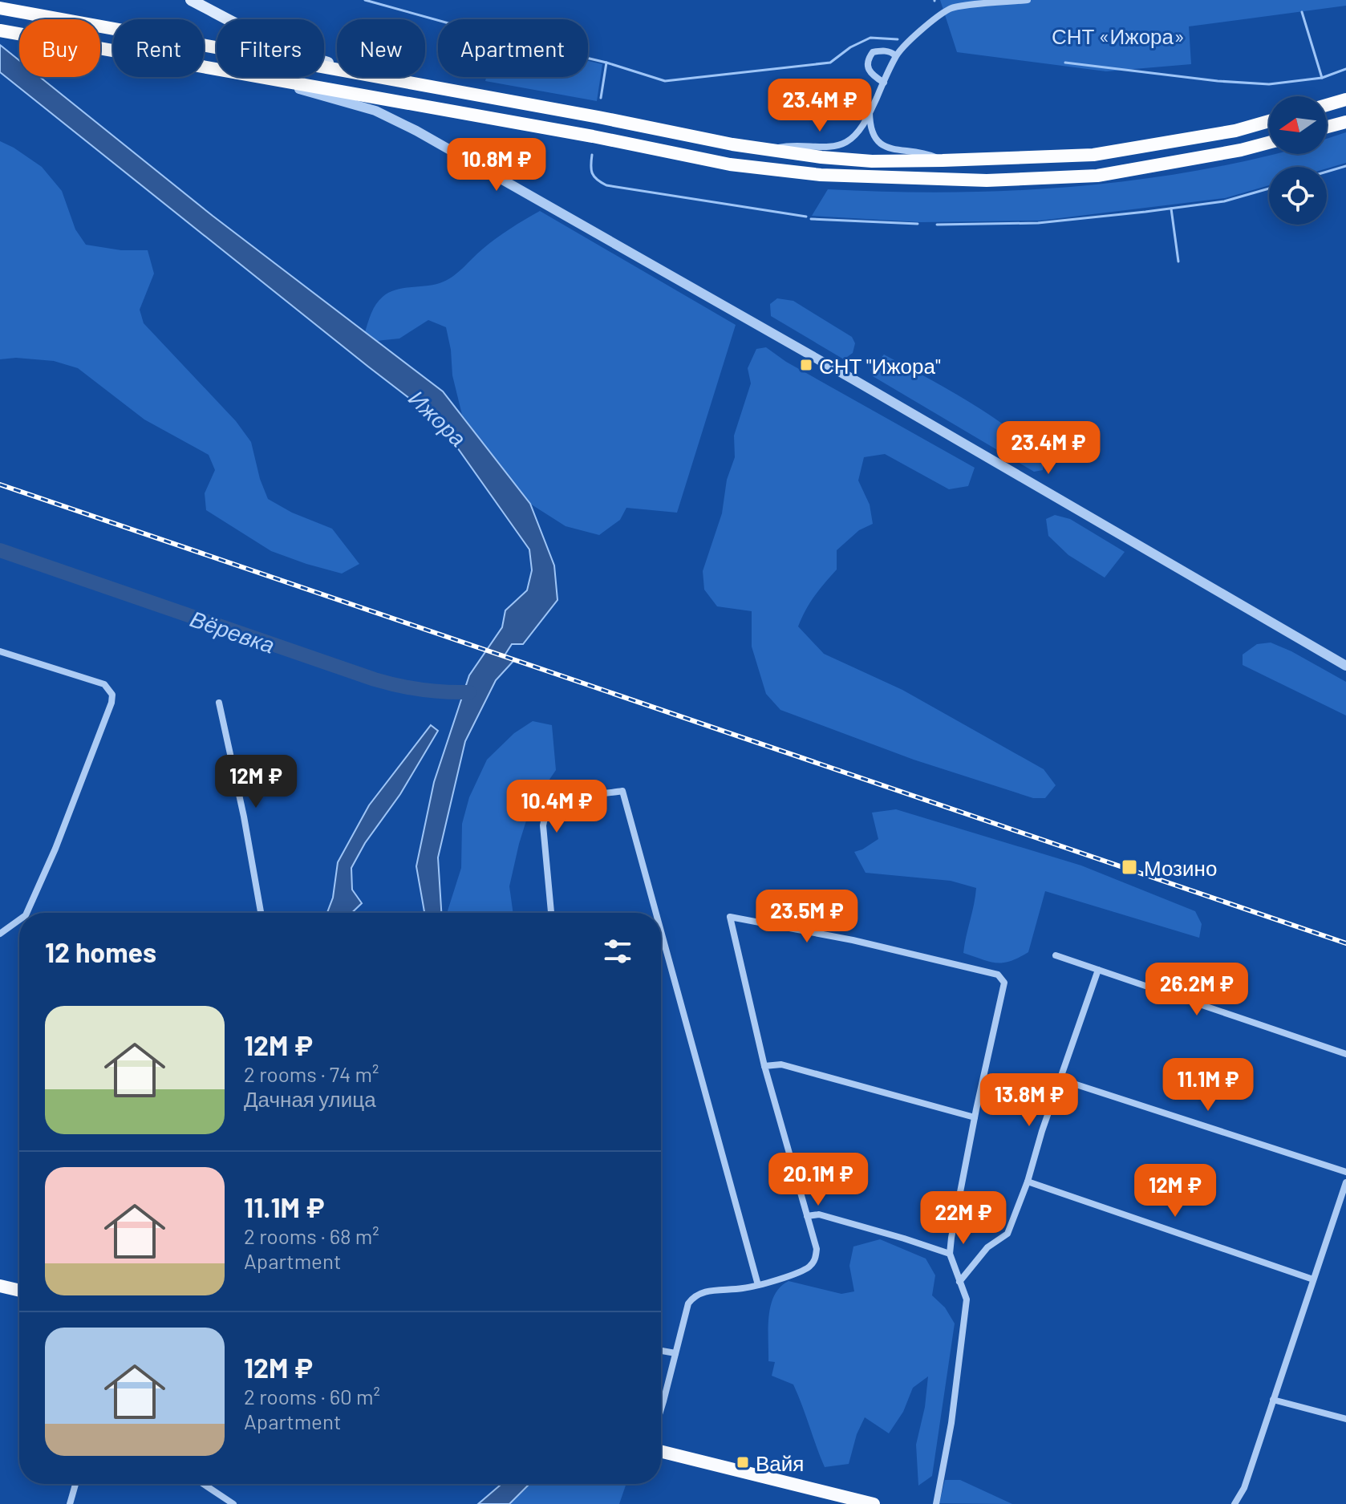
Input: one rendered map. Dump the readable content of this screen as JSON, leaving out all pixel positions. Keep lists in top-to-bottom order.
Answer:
{
  "water": ["Ижора", "Вёревка"],
  "parks": ["СНТ «Ижора»"],
  "places": {
    "transit": ["СНТ \"Ижора\"", "Мозино", "Вайя"]
  },
  "north": "left",
  "page": {
    "chip": [
      "Buy",
      "Rent",
      "Filters",
      "New",
      "Apartment"
    ],
    "price": [
      "23.4M ₽",
      "10.8M ₽",
      "23.4M ₽",
      "12M ₽",
      "10.4M ₽",
      "23.5M ₽",
      "26.2M ₽",
      "11.1M ₽",
      "13.8M ₽",
      "20.1M ₽",
      "12M ₽",
      "22M ₽"
    ],
    "heading": "12 homes",
    "list": [
      {
        "name": "12M ₽",
        "note": "2 rooms · 74 m² · Дачная улица"
      },
      {
        "name": "11.1M ₽",
        "note": "2 rooms · 68 m² · Apartment"
      },
      {
        "name": "12M ₽",
        "note": "2 rooms · 60 m² · Apartment"
      }
    ]
  }
}
